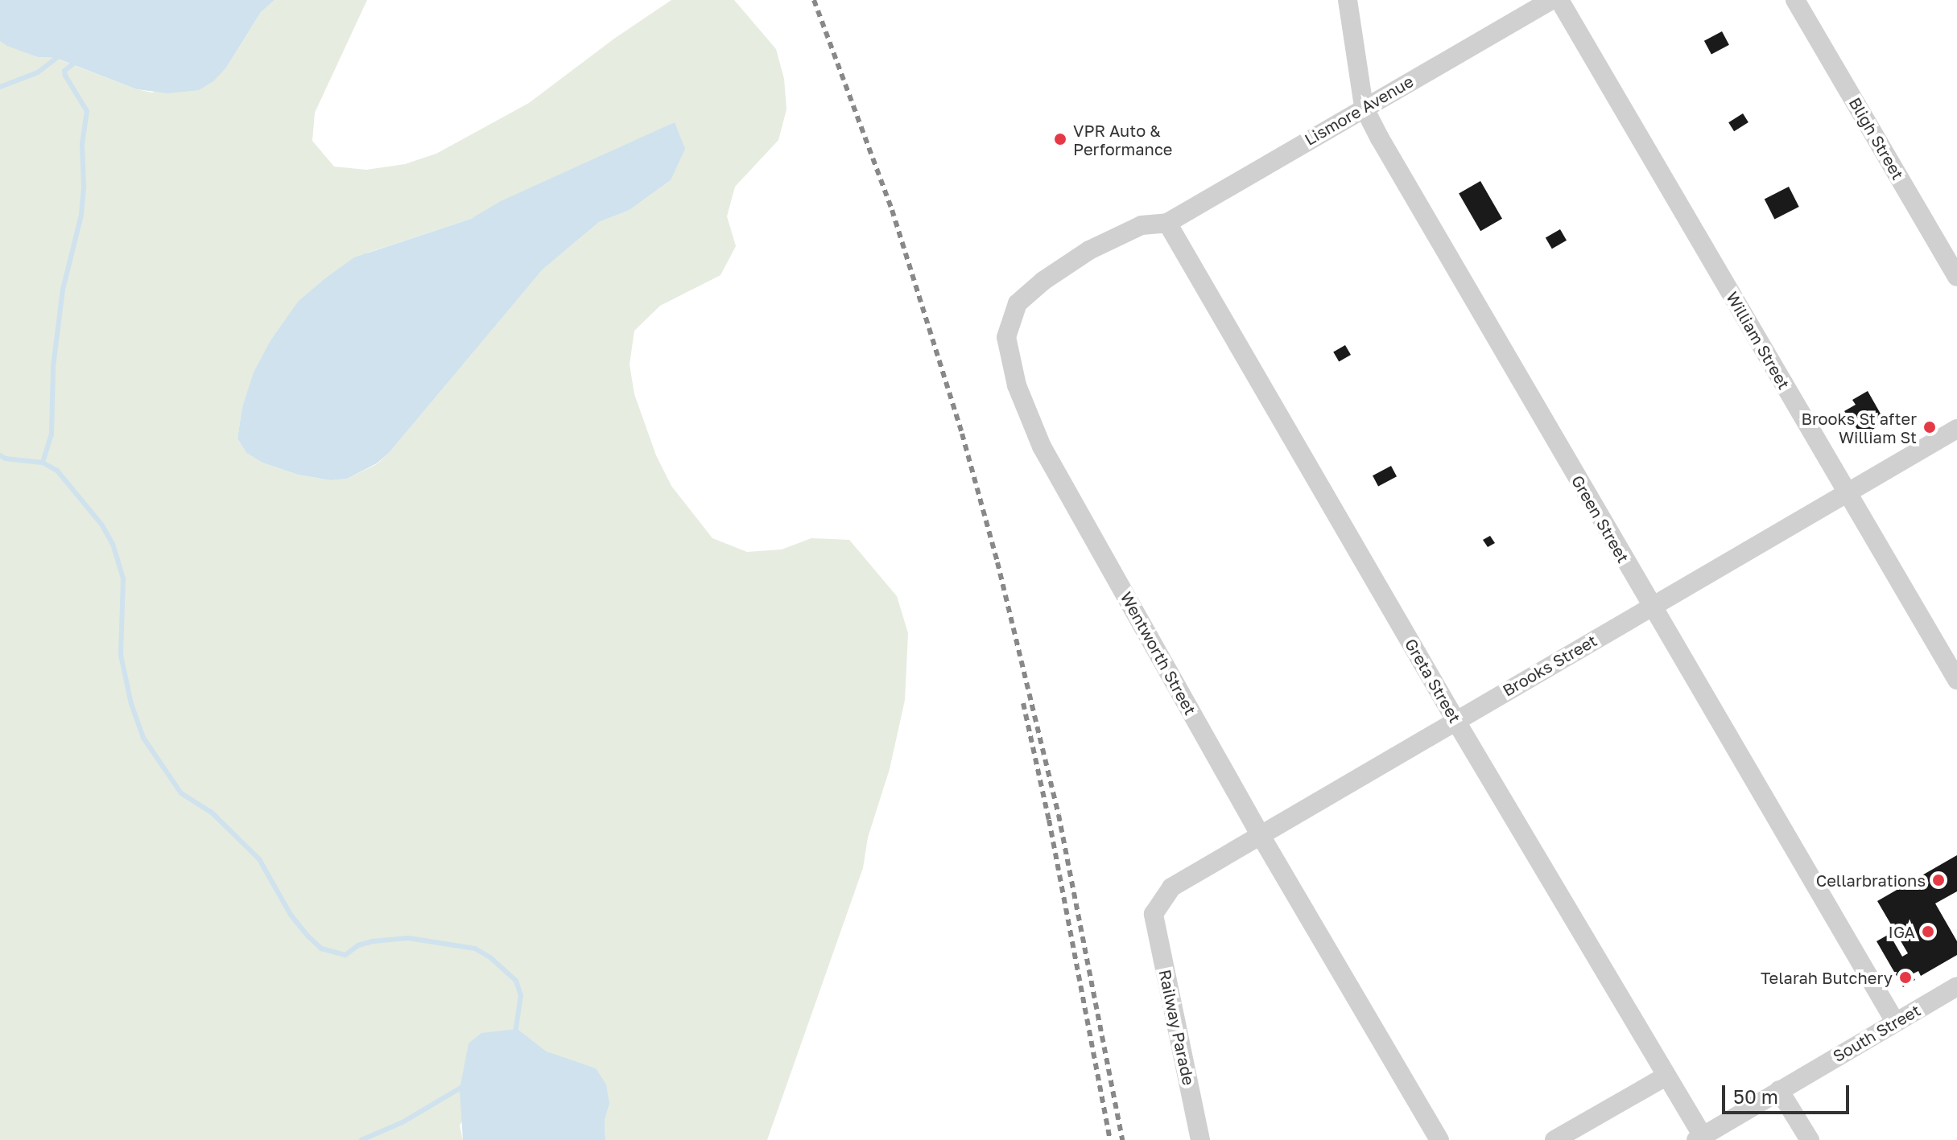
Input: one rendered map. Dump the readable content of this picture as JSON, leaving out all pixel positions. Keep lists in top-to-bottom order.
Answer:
{
  "streets": {
    "street": [
      "Lismore Avenue",
      "Bligh Street",
      "William Street",
      "Green Street",
      "Wentworth Street",
      "Brooks Street",
      "Greta Street",
      "Railway Parade",
      "South Street"
    ]
  },
  "crossings": [
    ["Lismore Avenue", "Green Street"],
    ["Lismore Avenue", "Wentworth Street"],
    ["Lismore Avenue", "Greta Street"],
    ["William Street", "Brooks Street"],
    ["Green Street", "Brooks Street"],
    ["Green Street", "South Street"],
    ["Wentworth Street", "Brooks Street"],
    ["Wentworth Street", "Greta Street"],
    ["Brooks Street", "Greta Street"],
    ["Brooks Street", "Railway Parade"],
    ["Greta Street", "South Street"]
  ],
  "places": [
    "VPR Auto & Performance",
    "Brooks St after William St",
    "Cellarbrations",
    "IGA",
    "Telarah Butchery"
  ],
  "scale_bar": "50 m"
}
